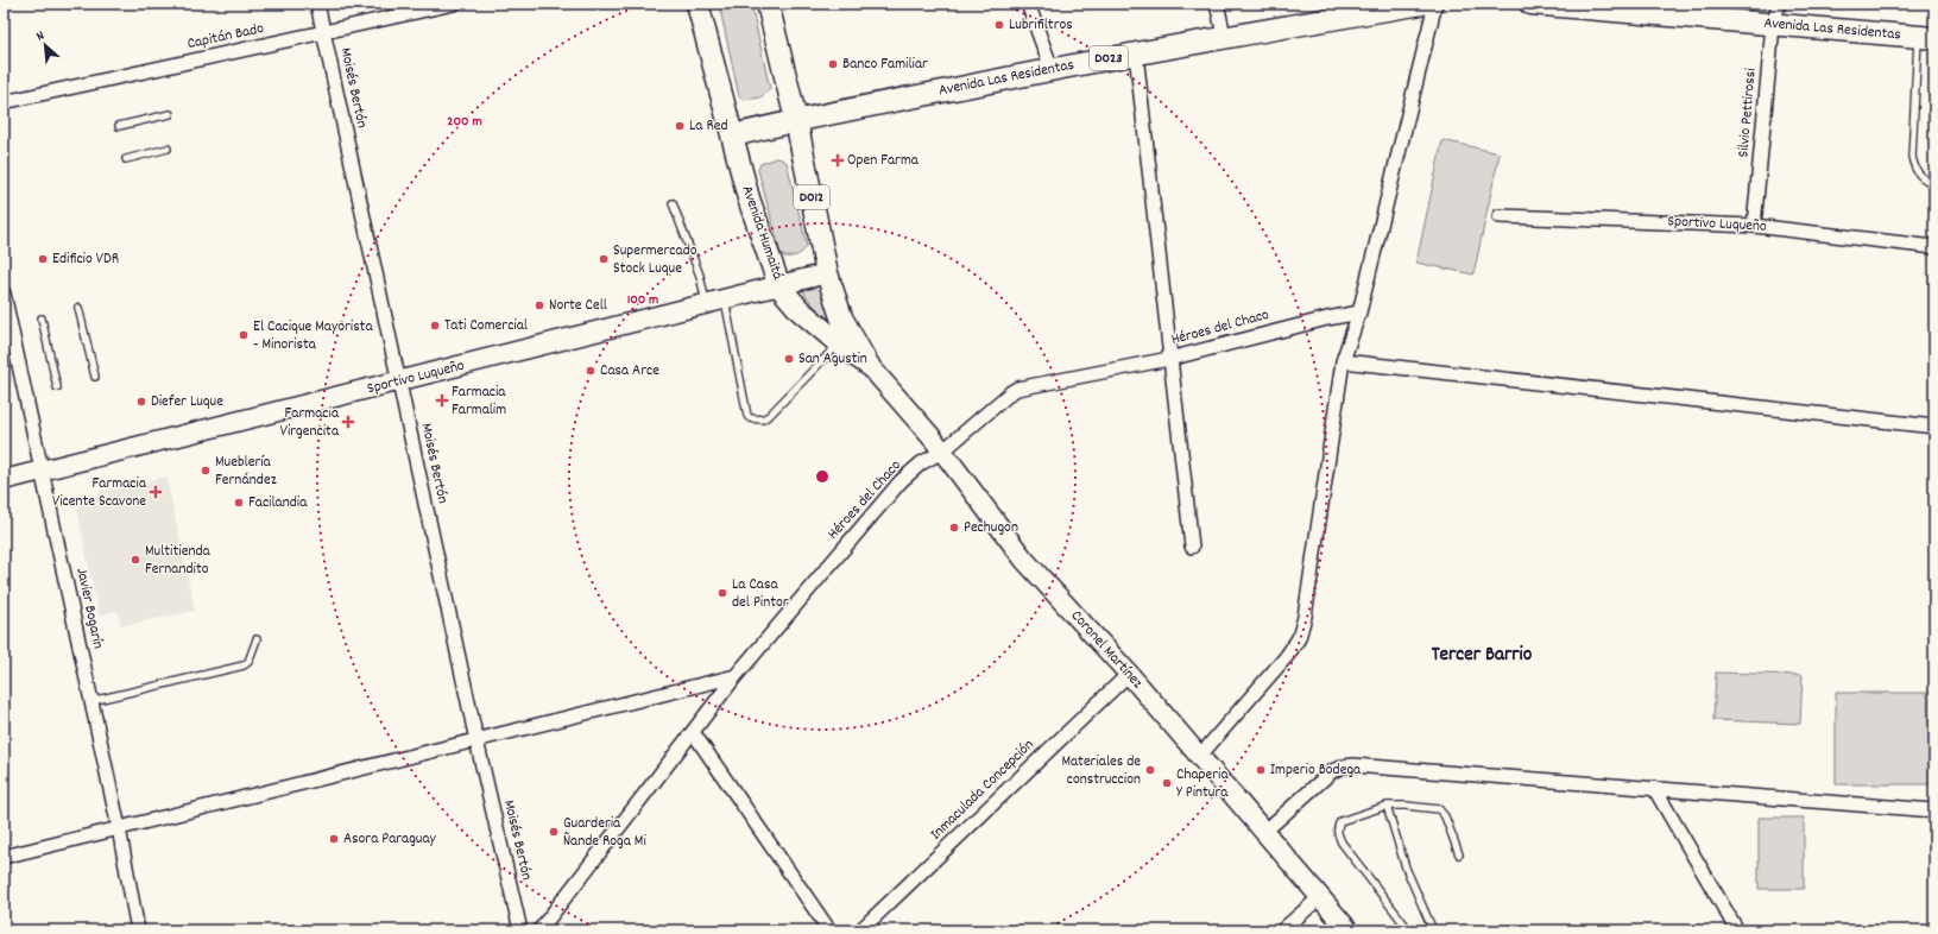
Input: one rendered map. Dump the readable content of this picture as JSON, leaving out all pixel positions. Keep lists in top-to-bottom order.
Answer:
{
  "streets": {
    "main road": [
      "Avenida Las Residentas",
      "D023",
      "D012",
      "Avenida Humaitá"
    ],
    "street": [
      "Capitán Bado",
      "Moisés Bertón",
      "Silvio Pettirossi",
      "Sportivo Luqueño",
      "Héroes del Chaco",
      "Javier Bogarín",
      "Coronel Martínez",
      "Inmaculada Concepción"
    ]
  },
  "crossings": [
    ["Avenida Las Residentas", "Silvio Pettirossi"],
    ["Avenida Las Residentas", "D012"],
    ["Avenida Las Residentas", "Avenida Humaitá"],
    ["Capitán Bado", "Moisés Bertón"],
    ["Moisés Bertón", "Sportivo Luqueño"],
    ["Silvio Pettirossi", "Sportivo Luqueño"],
    ["D012", "Sportivo Luqueño"],
    ["D012", "Avenida Humaitá"],
    ["D012", "Coronel Martínez"],
    ["Sportivo Luqueño", "Avenida Humaitá"],
    ["Sportivo Luqueño", "Javier Bogarín"],
    ["Avenida Humaitá", "Coronel Martínez"],
    ["Héroes del Chaco", "Coronel Martínez"],
    ["Coronel Martínez", "Inmaculada Concepción"]
  ],
  "districts": ["Tercer Barrio"],
  "places": {
    "other": [
      "Lubrifiltros",
      "Banco Familiar",
      "La Red",
      "Edificio VDR",
      "Supermercado Stock Luque",
      "Norte Cell",
      "Tati Comercial",
      "El Cacique Mayorista - Minorista",
      "San Agustin",
      "Casa Arce",
      "Diefer Luque",
      "Mueblería Fernández",
      "Facilandia",
      "Pechugon",
      "Multitienda Fernandito",
      "La Casa del Pintor",
      "Materiales de construccion",
      "Imperio Bodega",
      "Chaperia Y Pintura",
      "Guarderia Ñande Roga Mi",
      "Asora Paraguay"
    ],
    "health": [
      "Open Farma",
      "Farmacia Farmalim",
      "Farmacia Virgencita",
      "Farmacia Vicente Scavone"
    ]
  },
  "north": "top left",
  "rings": ["200 m", "100 m"]
}
